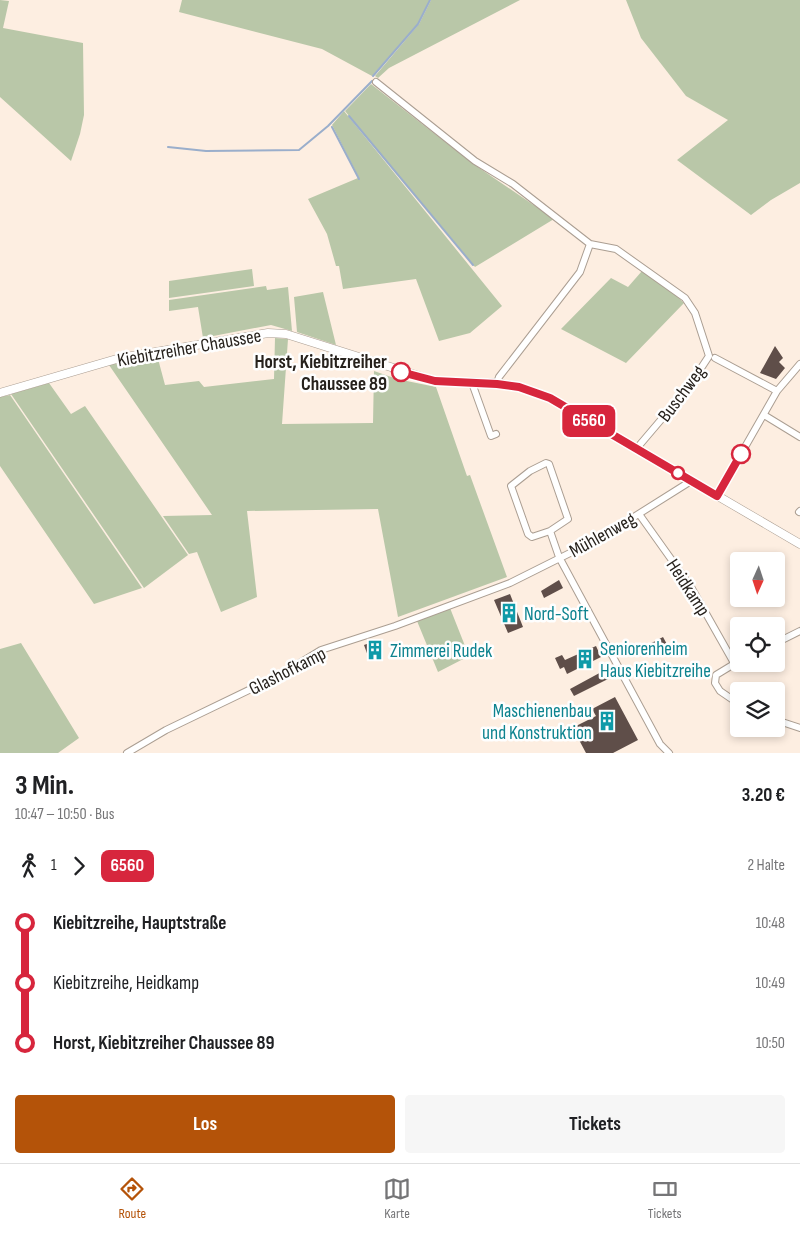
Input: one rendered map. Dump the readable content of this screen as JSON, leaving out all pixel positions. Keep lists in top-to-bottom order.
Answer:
{
  "streets": {
    "street": [
      "Kiebitzreiher Chaussee",
      "Buschweg",
      "Mühlenweg",
      "Heidkamp",
      "Glashofkamp"
    ]
  },
  "crossings": [
    ["Kiebitzreiher Chaussee", "Buschweg"],
    ["Kiebitzreiher Chaussee", "Mühlenweg"],
    ["Mühlenweg", "Heidkamp"],
    ["Mühlenweg", "Glashofkamp"]
  ],
  "places": {
    "other": ["Horst, Kiebitzreiher Chaussee 89"],
    "building": [
      "Nord-Soft",
      "Zimmerei Rudek",
      "Seniorenheim Haus Kiebitzreihe",
      "Maschienenbau und Konstruktion"
    ]
  },
  "lines": ["bus line 6560"],
  "north": "bottom",
  "page": {
    "on_map": "6560",
    "heading": ["3 Min.", "10:47 – 10:50 · Bus", "3.20 €"],
    "legs": ["1", "6560", "2 Halte"],
    "list": [
      {
        "name": "Kiebitzreihe, Hauptstraße",
        "value": "10:48"
      },
      {
        "name": "Kiebitzreihe, Heidkamp",
        "value": "10:49"
      },
      {
        "name": "Horst, Kiebitzreiher Chaussee 89",
        "value": "10:50"
      }
    ],
    "buttons": ["Los", "Tickets"],
    "tabs": ["Route", "Karte", "Tickets"]
  }
}
